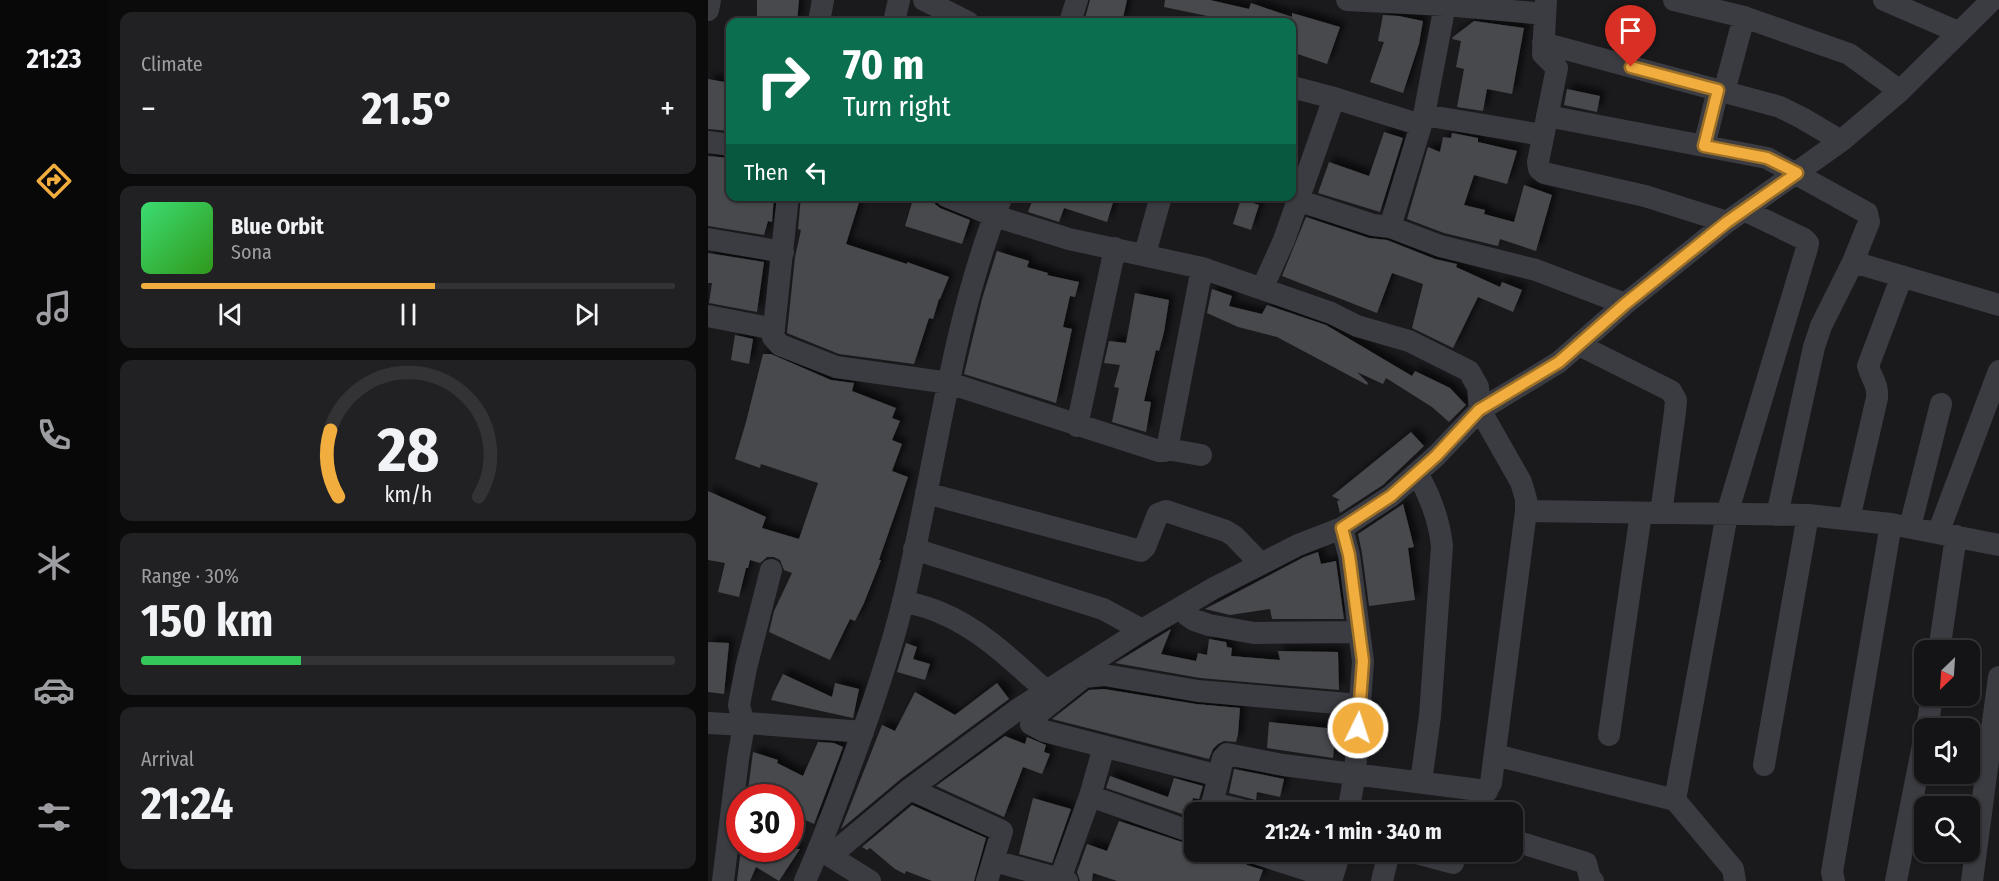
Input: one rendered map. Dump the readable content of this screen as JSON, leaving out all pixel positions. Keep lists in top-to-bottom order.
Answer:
{
  "north": "bottom left",
  "page": {
    "tabs": "21:23",
    "tile": [
      "Climate",
      ["Range · 30%", "150 km"],
      ["Arrival", "21:24"]
    ],
    "turn": ["70 m", "Turn right"],
    "heat": ["−", "21.5°", "+"],
    "then": "Then",
    "song": ["Blue Orbit", "Sona"],
    "limit": "30",
    "trip": "21:24 · 1 min · 340 m",
    "gauge": ["28", "km/h"]
  }
}
